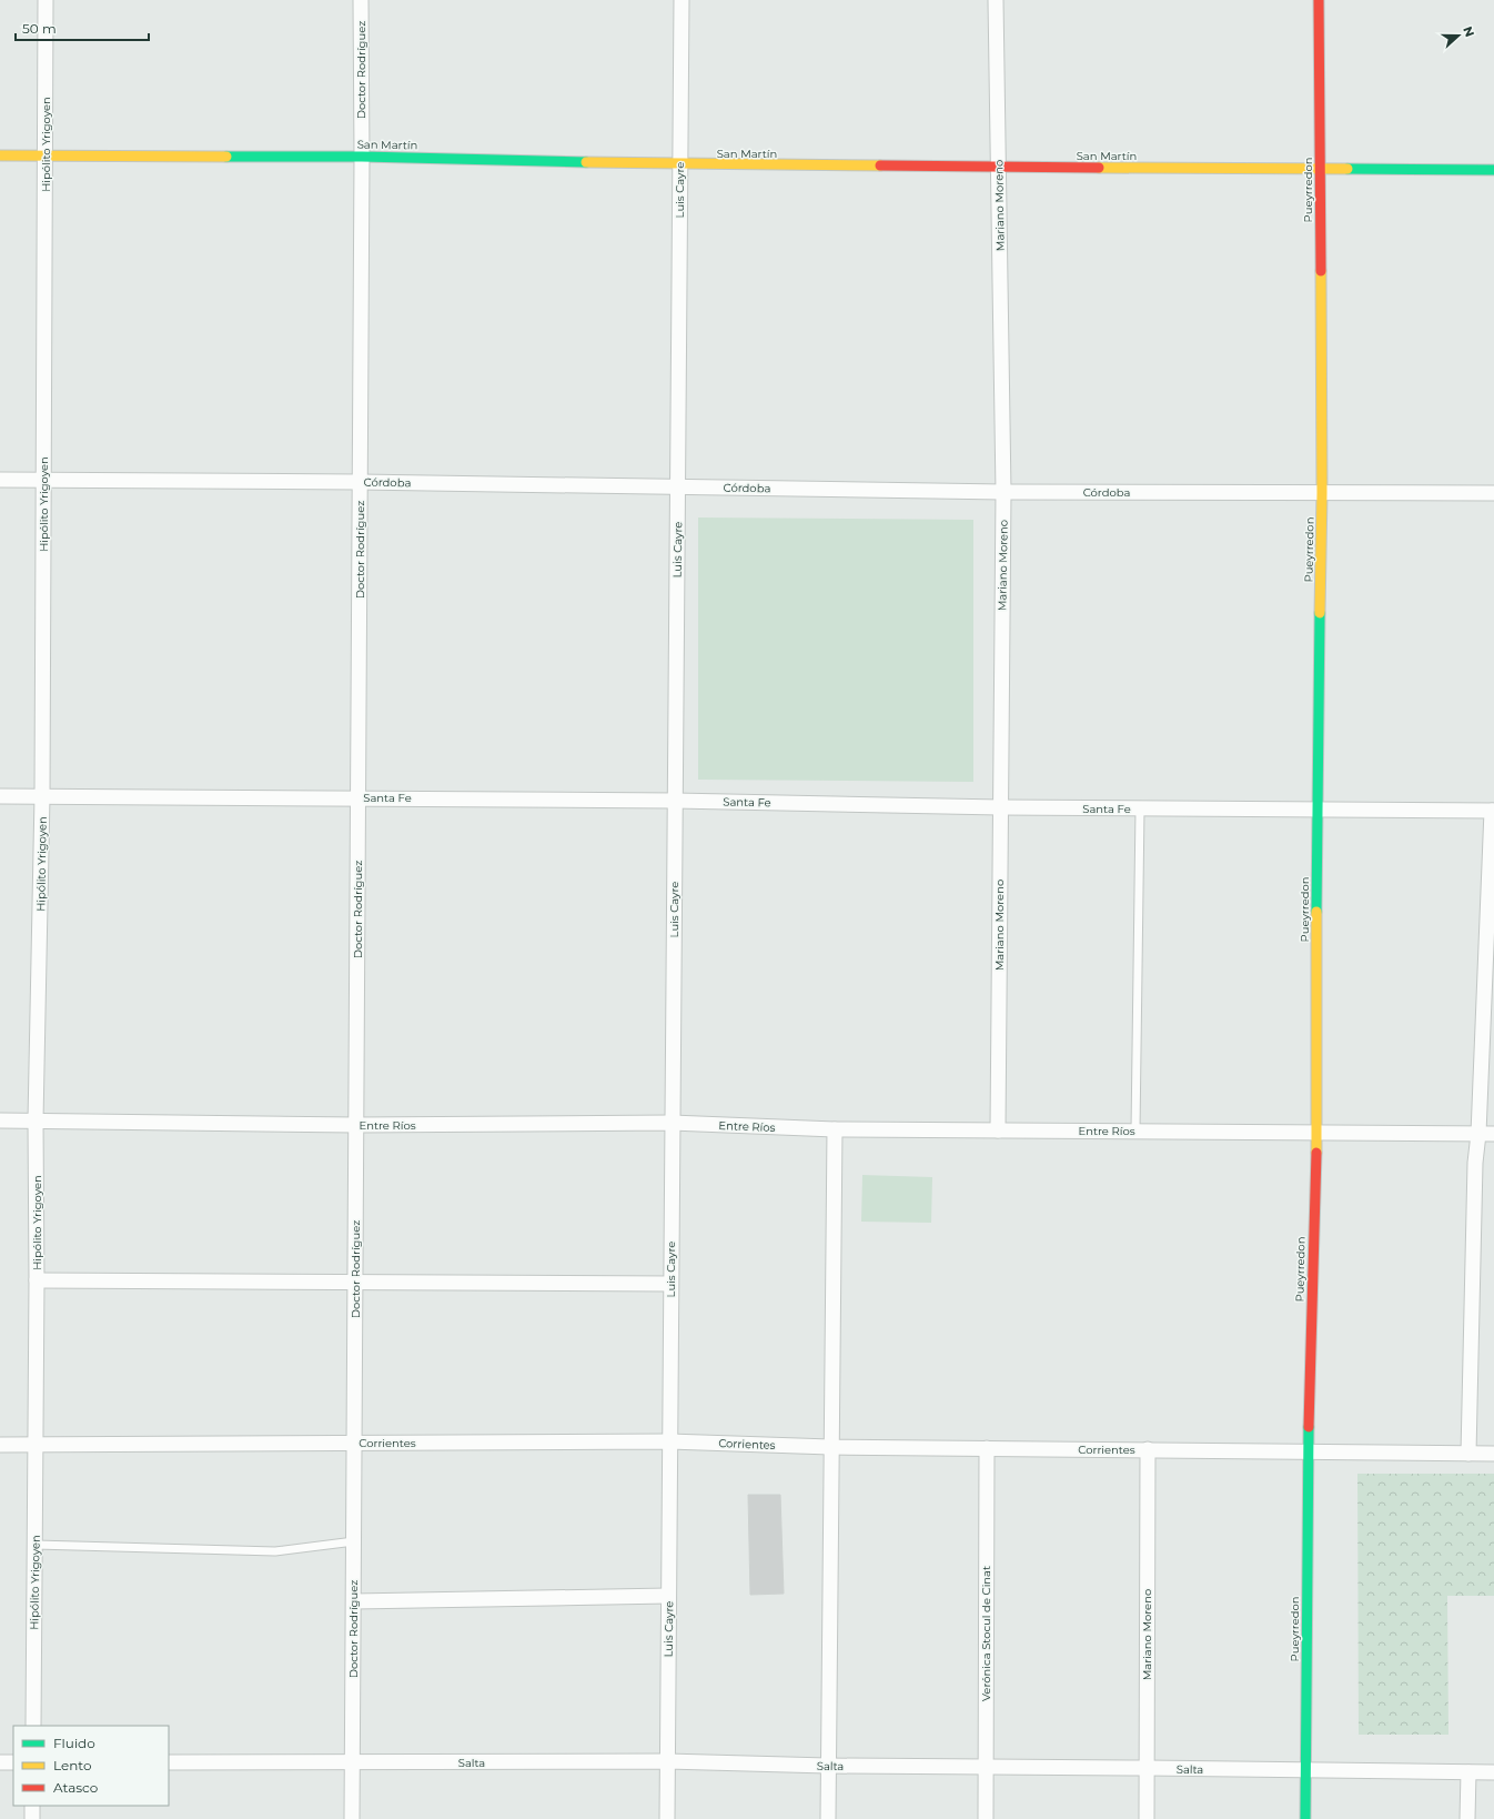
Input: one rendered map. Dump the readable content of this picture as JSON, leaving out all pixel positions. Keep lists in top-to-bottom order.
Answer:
{
  "streets": {
    "street": [
      "Doctor Rodríguez",
      "Hipólito Yrigoyen",
      "San Martín",
      "Luis Cayre",
      "Pueyrredon",
      "Mariano Moreno",
      "Córdoba",
      "Santa Fe",
      "Entre Ríos",
      "Corrientes",
      "Verónica Stocul de Cinat",
      "Salta"
    ]
  },
  "crossings": [
    ["Doctor Rodríguez", "San Martín"],
    ["Doctor Rodríguez", "Córdoba"],
    ["Doctor Rodríguez", "Santa Fe"],
    ["Doctor Rodríguez", "Entre Ríos"],
    ["Doctor Rodríguez", "Corrientes"],
    ["Doctor Rodríguez", "Salta"],
    ["Hipólito Yrigoyen", "San Martín"],
    ["Hipólito Yrigoyen", "Córdoba"],
    ["Hipólito Yrigoyen", "Santa Fe"],
    ["Hipólito Yrigoyen", "Entre Ríos"],
    ["Hipólito Yrigoyen", "Corrientes"],
    ["San Martín", "Luis Cayre"],
    ["San Martín", "Pueyrredon"],
    ["San Martín", "Mariano Moreno"],
    ["Luis Cayre", "Córdoba"],
    ["Luis Cayre", "Santa Fe"],
    ["Luis Cayre", "Entre Ríos"],
    ["Luis Cayre", "Corrientes"],
    ["Luis Cayre", "Salta"],
    ["Pueyrredon", "Córdoba"],
    ["Pueyrredon", "Santa Fe"],
    ["Pueyrredon", "Entre Ríos"],
    ["Pueyrredon", "Corrientes"],
    ["Pueyrredon", "Salta"],
    ["Mariano Moreno", "Córdoba"],
    ["Mariano Moreno", "Santa Fe"],
    ["Mariano Moreno", "Entre Ríos"],
    ["Mariano Moreno", "Corrientes"],
    ["Mariano Moreno", "Salta"],
    ["Corrientes", "Verónica Stocul de Cinat"],
    ["Verónica Stocul de Cinat", "Salta"]
  ],
  "legend": ["Fluido", "Lento", "Atasco"],
  "scale_bar": "50 m",
  "north": "right"
}
